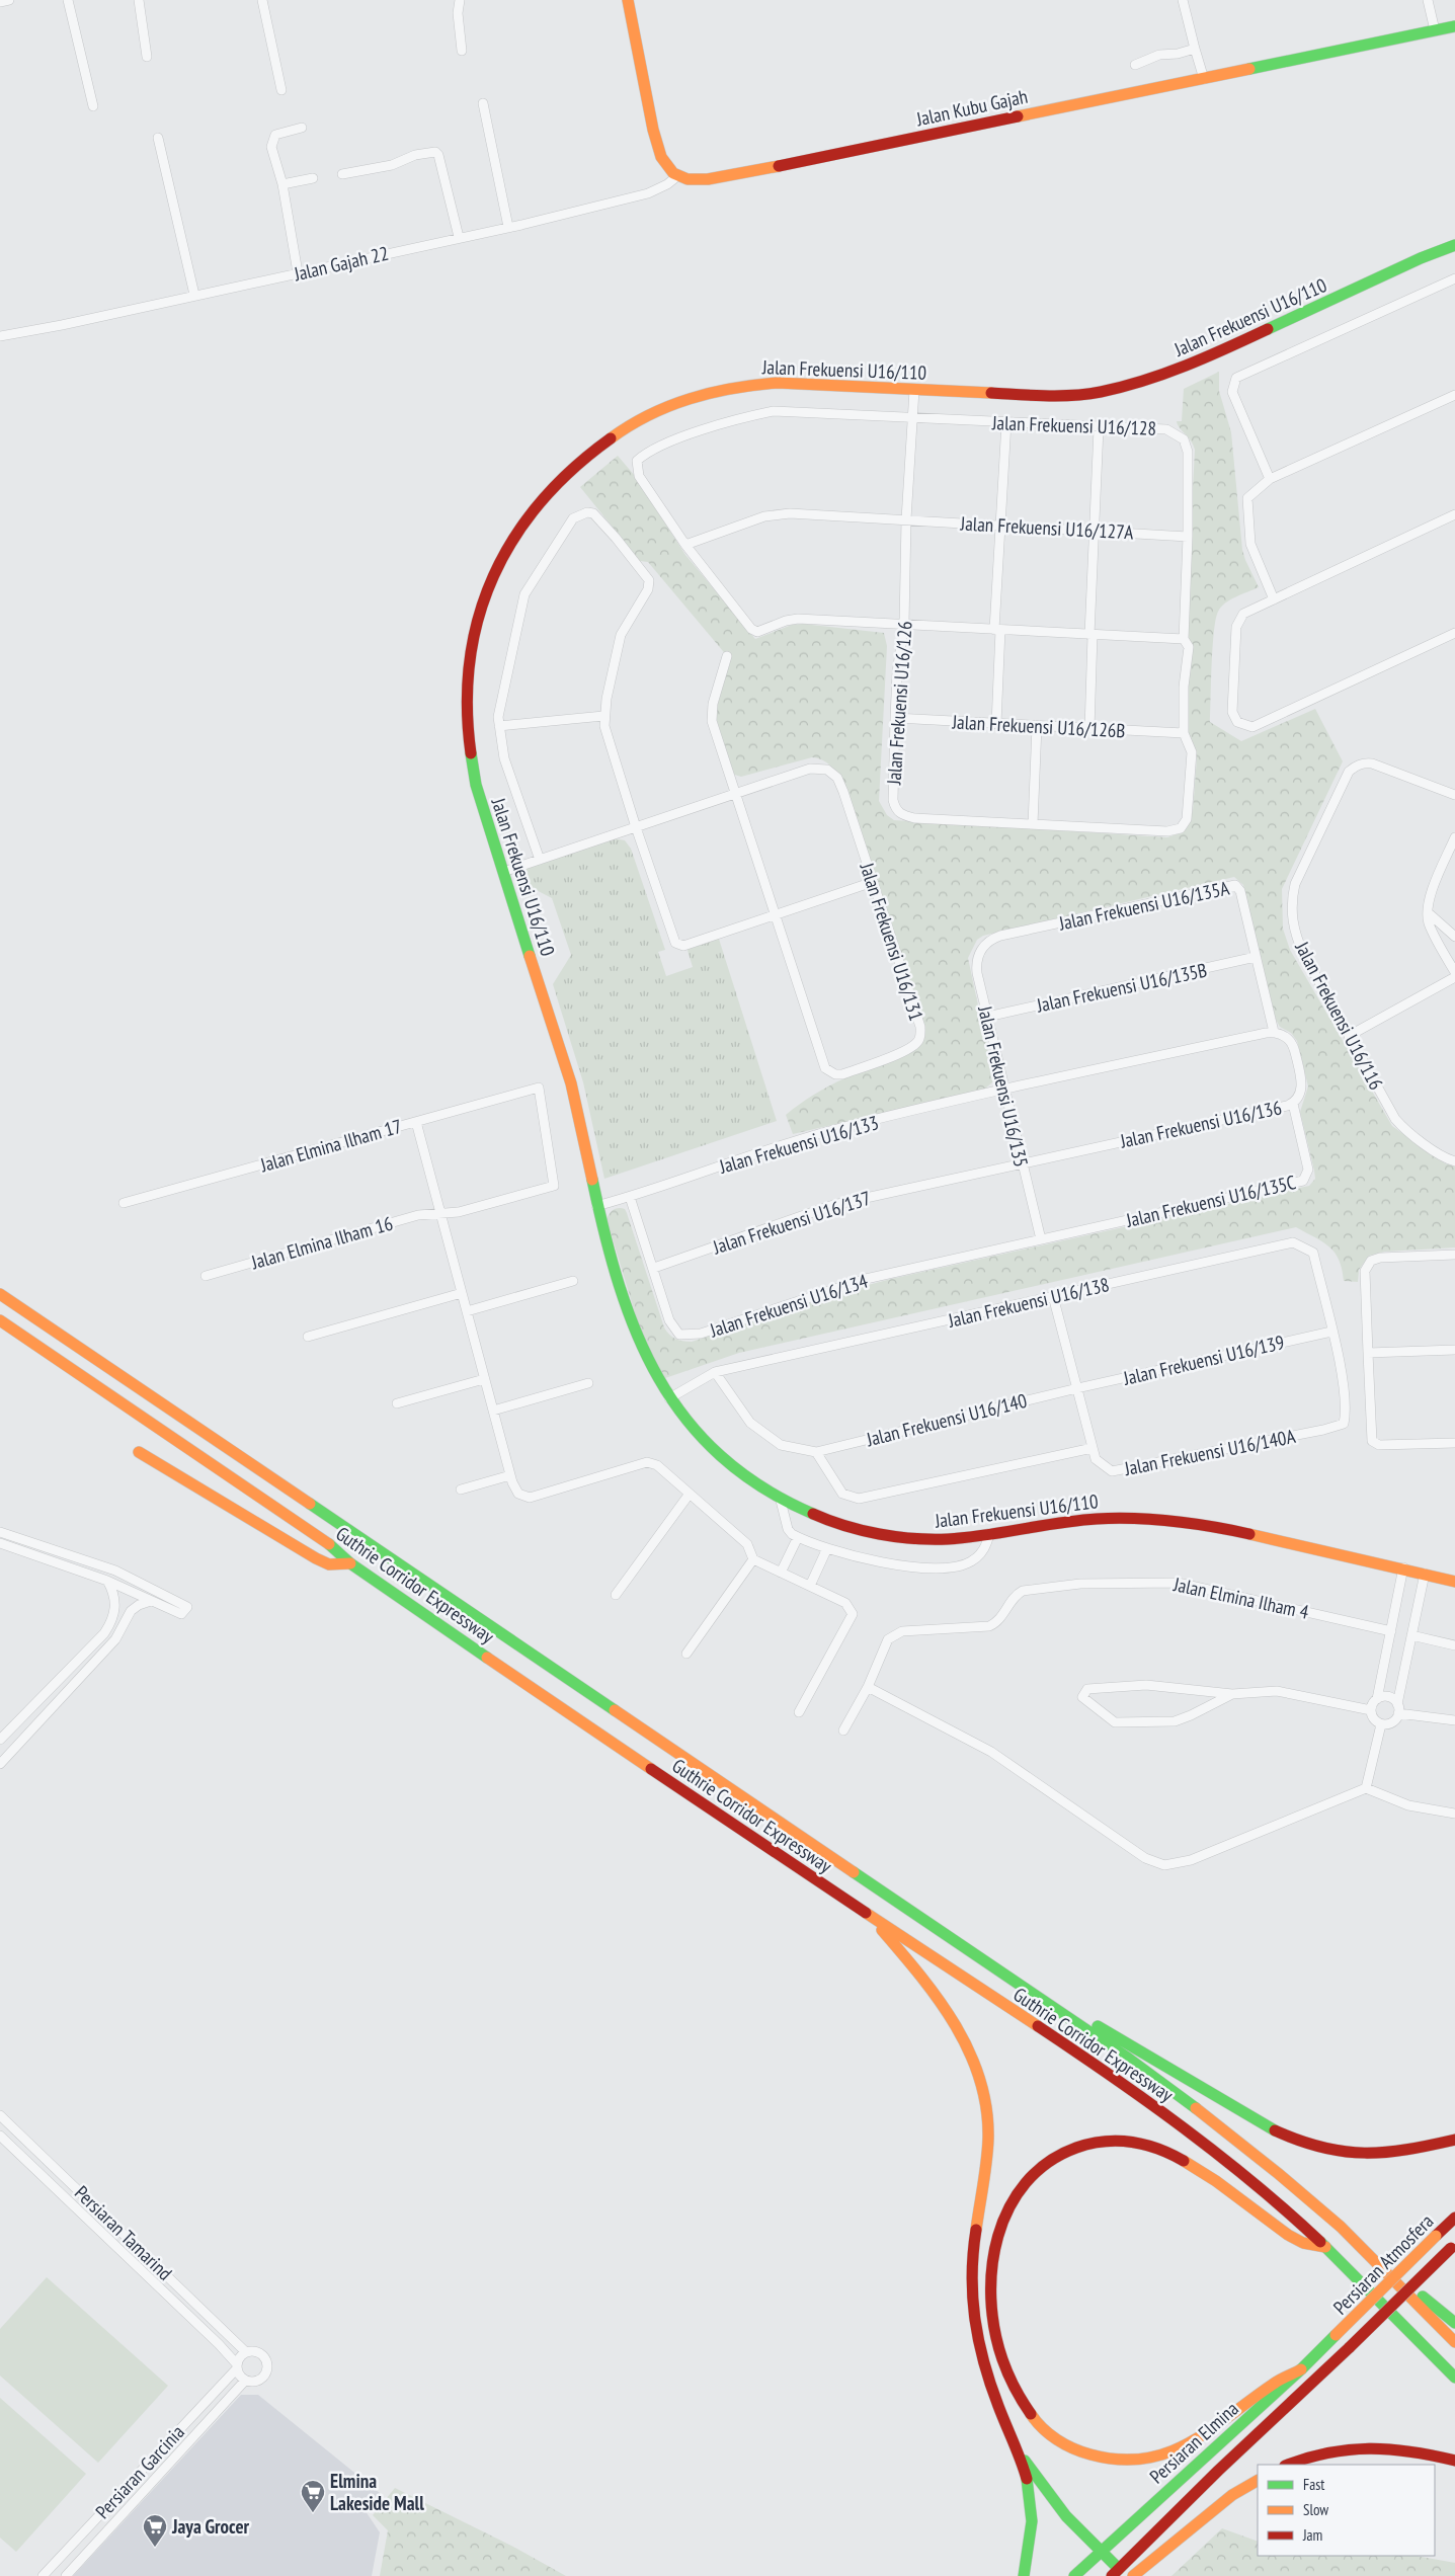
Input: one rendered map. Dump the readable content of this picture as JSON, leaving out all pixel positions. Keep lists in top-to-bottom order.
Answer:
{
  "streets": {
    "main road": [
      "Jalan Kubu Gajah",
      "Jalan Frekuensi U16/110",
      "Guthrie Corridor Expressway",
      "Persiaran Atmosfera",
      "Persiaran Elmina"
    ],
    "street": [
      "Jalan Gajah 22",
      "Jalan Frekuensi U16/128",
      "Jalan Frekuensi U16/127A",
      "Jalan Frekuensi U16/126",
      "Jalan Frekuensi U16/126B",
      "Jalan Frekuensi U16/135A",
      "Jalan Frekuensi U16/131",
      "Jalan Frekuensi U16/135B",
      "Jalan Frekuensi U16/116",
      "Jalan Frekuensi U16/135",
      "Jalan Frekuensi U16/136",
      "Jalan Frekuensi U16/133",
      "Jalan Elmina Ilham 17",
      "Jalan Frekuensi U16/135C",
      "Jalan Frekuensi U16/137",
      "Jalan Elmina Ilham 16",
      "Jalan Frekuensi U16/138",
      "Jalan Frekuensi U16/134",
      "Jalan Frekuensi U16/139",
      "Jalan Frekuensi U16/140",
      "Jalan Frekuensi U16/140A",
      "Jalan Elmina Ilham 4",
      "Persiaran Tamarind",
      "Persiaran Garcinia"
    ]
  },
  "crossings": [
    ["Jalan Kubu Gajah", "Jalan Gajah 22"],
    ["Jalan Frekuensi U16/110", "Jalan Frekuensi U16/126"],
    ["Jalan Frekuensi U16/110", "Jalan Frekuensi U16/131"],
    ["Jalan Frekuensi U16/110", "Jalan Frekuensi U16/133"],
    ["Jalan Frekuensi U16/110", "Jalan Frekuensi U16/138"],
    ["Jalan Frekuensi U16/128", "Jalan Frekuensi U16/127A"],
    ["Jalan Frekuensi U16/128", "Jalan Frekuensi U16/126"],
    ["Jalan Frekuensi U16/128", "Jalan Frekuensi U16/126B"],
    ["Jalan Frekuensi U16/127A", "Jalan Frekuensi U16/126"],
    ["Jalan Frekuensi U16/126", "Jalan Frekuensi U16/126B"],
    ["Jalan Frekuensi U16/135A", "Jalan Frekuensi U16/135B"],
    ["Jalan Frekuensi U16/135A", "Jalan Frekuensi U16/135"],
    ["Jalan Frekuensi U16/135A", "Jalan Frekuensi U16/136"],
    ["Jalan Frekuensi U16/135B", "Jalan Frekuensi U16/135"],
    ["Jalan Frekuensi U16/135", "Jalan Frekuensi U16/136"],
    ["Jalan Frekuensi U16/135", "Jalan Frekuensi U16/133"],
    ["Jalan Frekuensi U16/135", "Jalan Frekuensi U16/135C"],
    ["Jalan Frekuensi U16/135", "Jalan Frekuensi U16/137"],
    ["Jalan Frekuensi U16/135", "Jalan Frekuensi U16/134"],
    ["Jalan Frekuensi U16/136", "Jalan Frekuensi U16/135C"],
    ["Jalan Frekuensi U16/136", "Jalan Frekuensi U16/137"],
    ["Jalan Frekuensi U16/133", "Jalan Frekuensi U16/134"],
    ["Jalan Elmina Ilham 17", "Jalan Elmina Ilham 16"],
    ["Jalan Frekuensi U16/135C", "Jalan Frekuensi U16/134"],
    ["Jalan Frekuensi U16/137", "Jalan Frekuensi U16/134"],
    ["Jalan Frekuensi U16/138", "Jalan Frekuensi U16/139"],
    ["Jalan Frekuensi U16/138", "Jalan Frekuensi U16/140A"],
    ["Jalan Frekuensi U16/139", "Jalan Frekuensi U16/140"],
    ["Jalan Frekuensi U16/139", "Jalan Frekuensi U16/140A"],
    ["Jalan Frekuensi U16/140", "Jalan Frekuensi U16/140A"],
    ["Persiaran Tamarind", "Persiaran Garcinia"],
    ["Persiaran Atmosfera", "Persiaran Elmina"]
  ],
  "places": {
    "supermarket": ["Elmina Lakeside Mall", "Jaya Grocer"]
  },
  "legend": ["Fast", "Slow", "Jam"]
}
